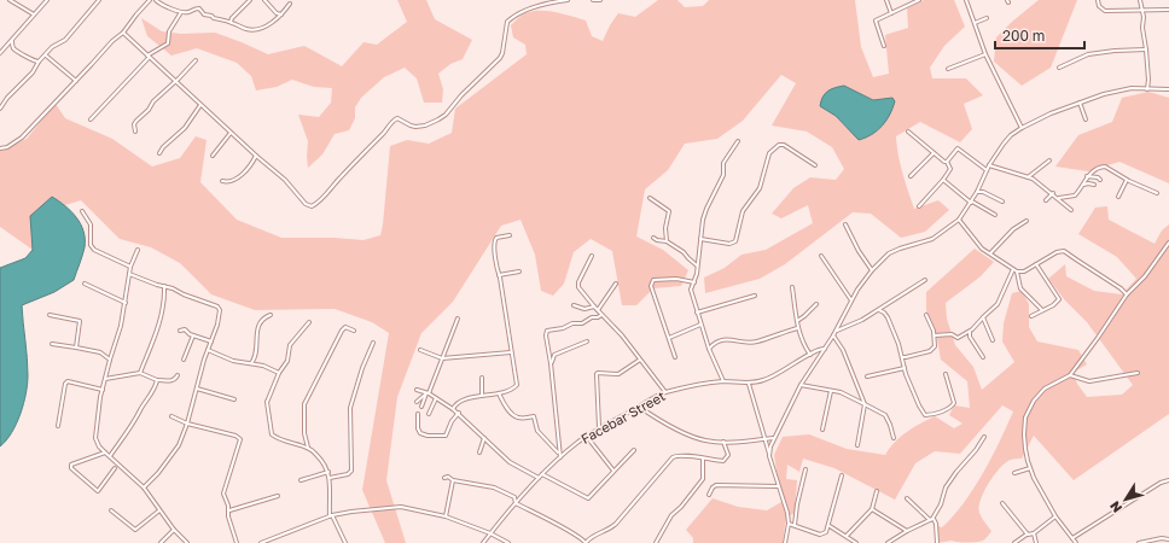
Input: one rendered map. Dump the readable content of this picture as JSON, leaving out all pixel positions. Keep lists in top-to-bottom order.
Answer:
{
  "streets": {
    "street": ["Facebar Street"]
  },
  "scale_bar": "200 m",
  "north": "bottom left"
}
